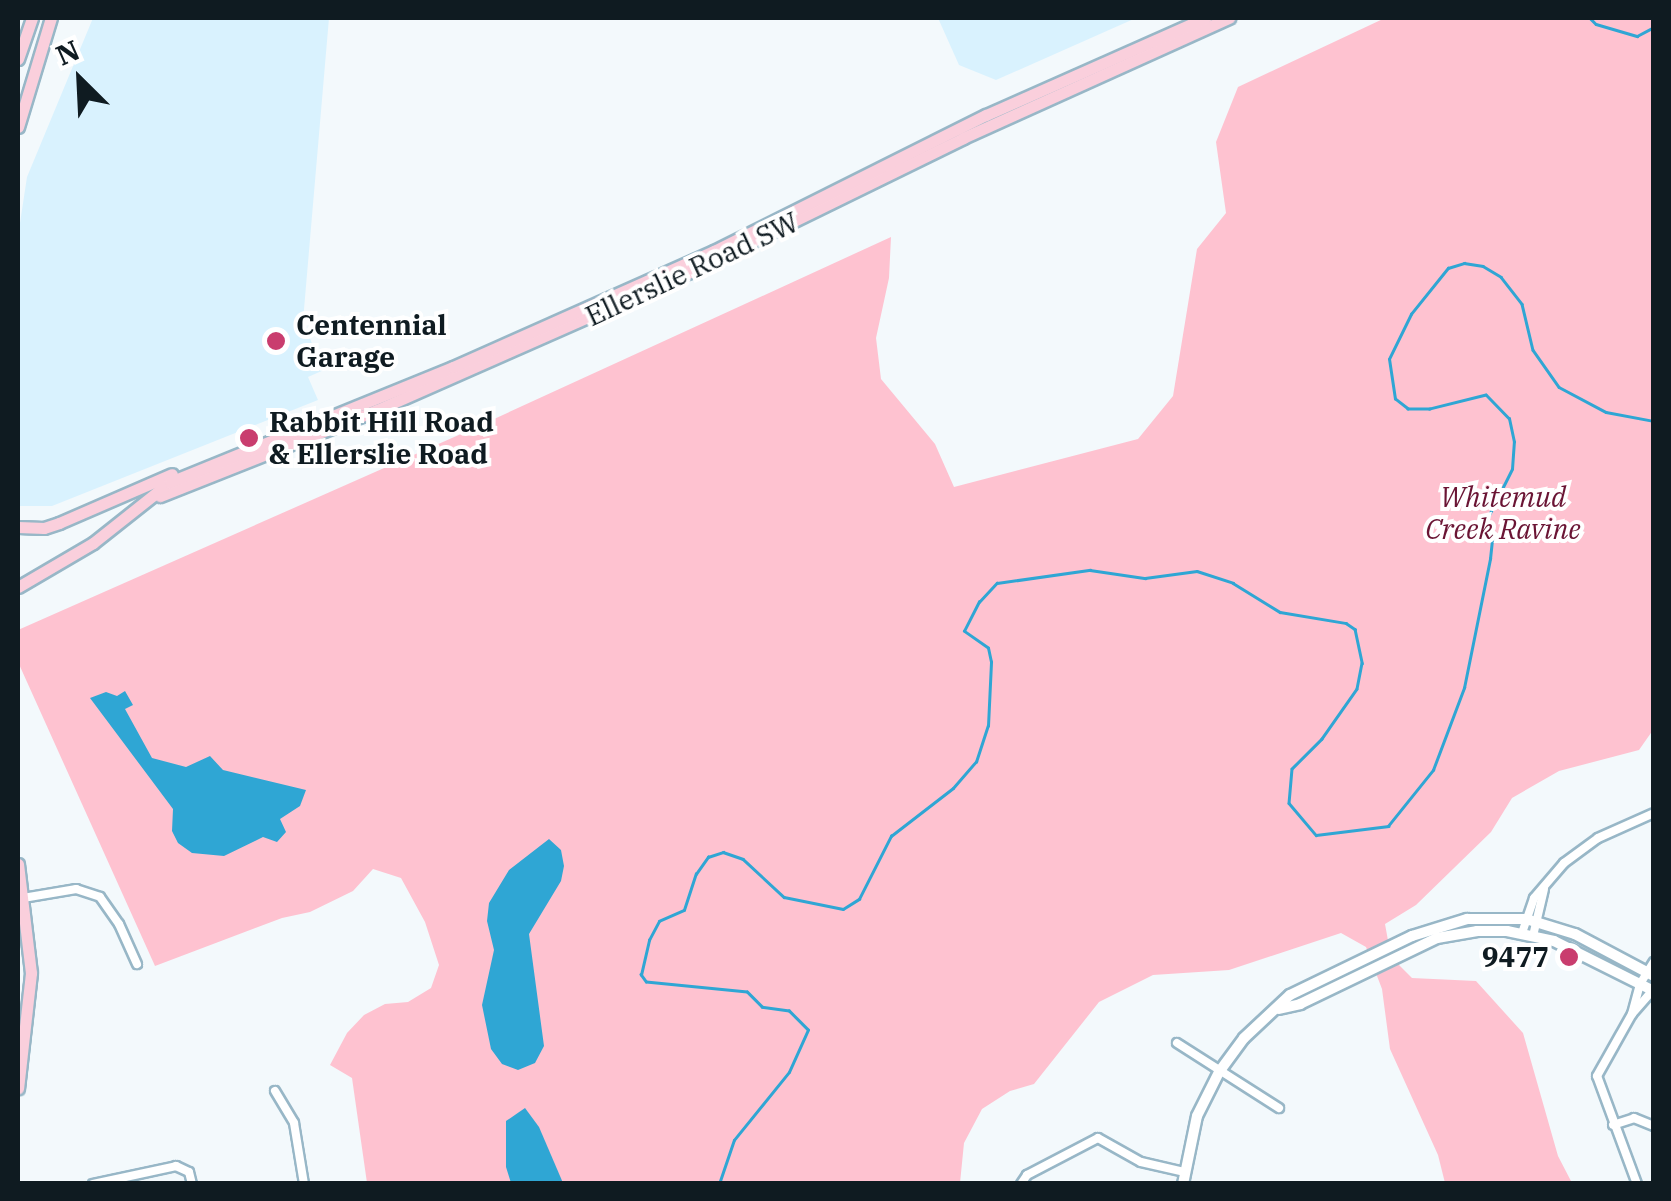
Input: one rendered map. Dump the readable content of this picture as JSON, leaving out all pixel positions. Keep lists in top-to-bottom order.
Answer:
{
  "streets": {
    "main road": ["Ellerslie Road SW"]
  },
  "parks": ["Whitemud Creek Ravine"],
  "places": ["Centennial Garage", "Rabbit Hill Road & Ellerslie Road", "9477"],
  "north": "top left"
}
